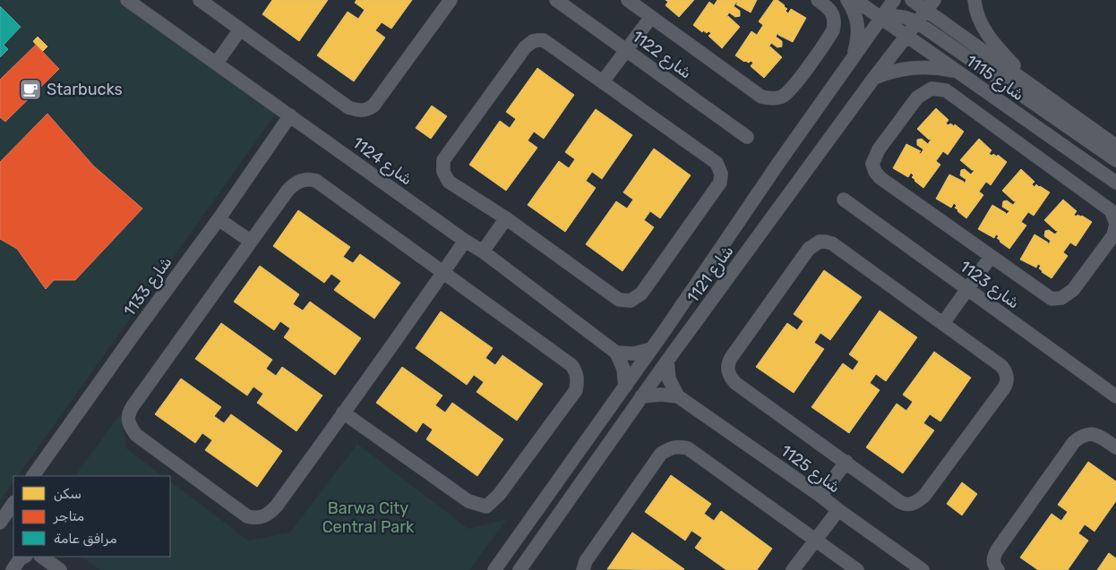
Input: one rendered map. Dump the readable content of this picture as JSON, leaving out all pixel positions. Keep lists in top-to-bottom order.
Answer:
{
  "streets": {
    "street": [
      "شارع 1122",
      "شارع 1115",
      "شارع 1124",
      "شارع 1121",
      "شارع 1123",
      "شارع 1133",
      "شارع 1125"
    ]
  },
  "crossings": [
    ["شارع 1115", "شارع 1121"],
    ["شارع 1124", "شارع 1133"],
    ["شارع 1121", "شارع 1125"]
  ],
  "parks": ["Barwa City Central Park"],
  "places": {
    "cafe": ["Starbucks"]
  },
  "legend": ["سكن", "متاجر", "مرافق عامة"]
}
